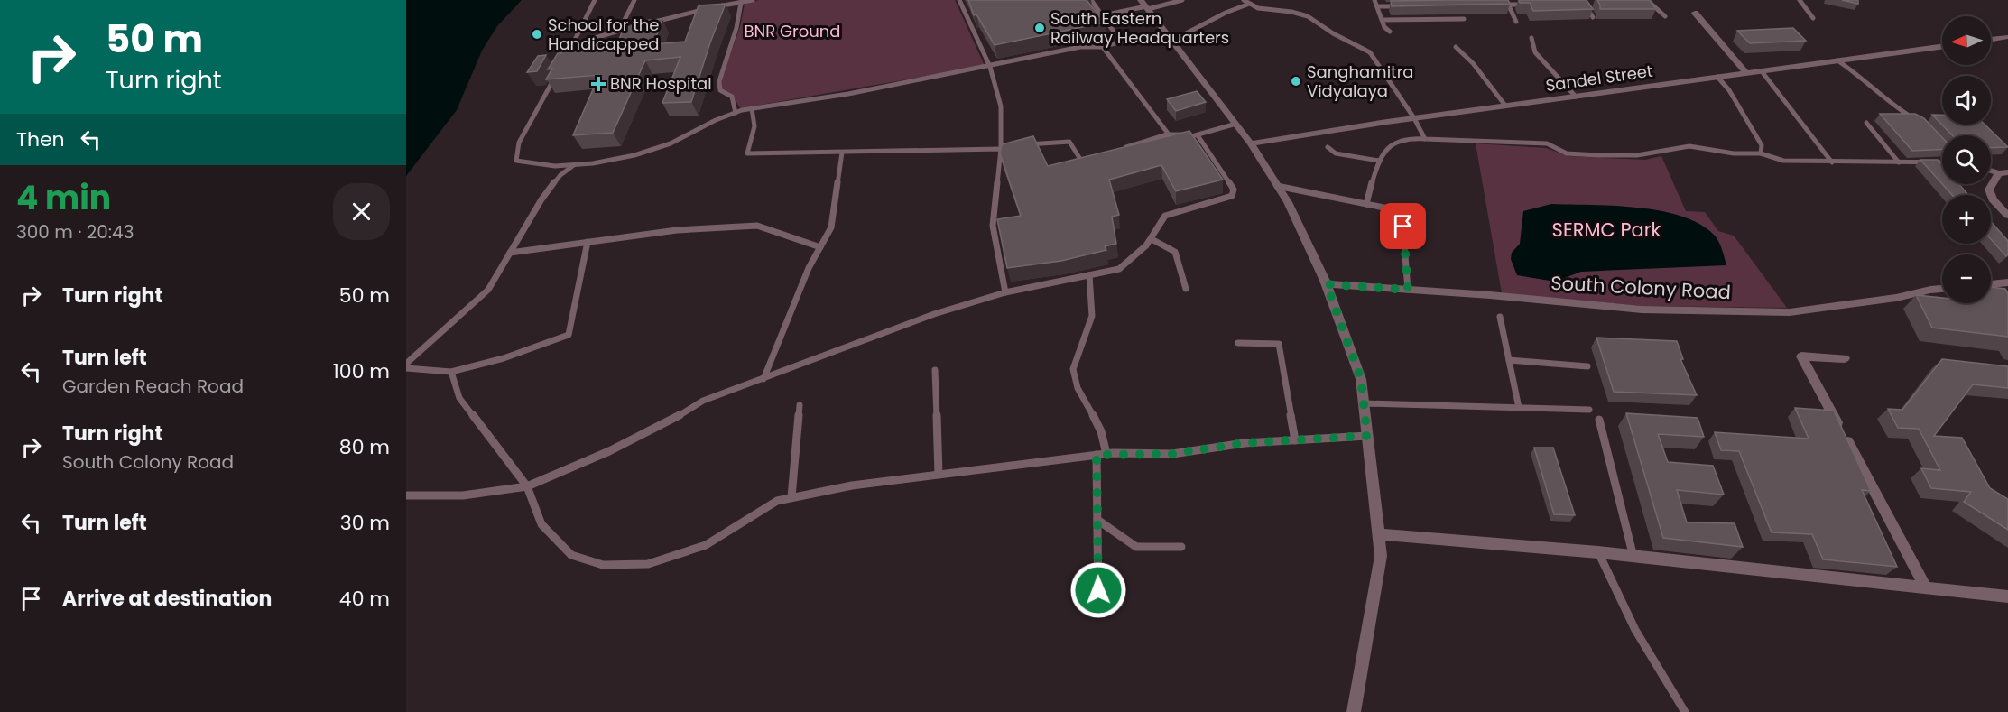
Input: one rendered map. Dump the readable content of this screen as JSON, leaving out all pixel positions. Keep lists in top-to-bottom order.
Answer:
{
  "streets": {
    "street": ["Sandel Street", "South Colony Road"]
  },
  "parks": ["BNR Ground", "SERMC Park"],
  "places": {
    "other": ["South Eastern Railway Headquarters", "School for the Handicapped", "Sanghamitra Vidyalaya"],
    "health": ["BNR Hospital"]
  },
  "north": "left",
  "page": {
    "turn": ["50 m", "Turn right"],
    "map_buttons": ["+", "−"],
    "then": "Then",
    "heading": ["4 min", "300 m · 20:43"],
    "list": [
      {
        "name": "Turn right",
        "value": "50 m"
      },
      {
        "name": "Turn left",
        "note": "Garden Reach Road",
        "value": "100 m"
      },
      {
        "name": "Turn right",
        "note": "South Colony Road",
        "value": "80 m"
      },
      {
        "name": "Turn left",
        "value": "30 m"
      },
      {
        "name": "Arrive at destination",
        "value": "40 m"
      }
    ]
  }
}
